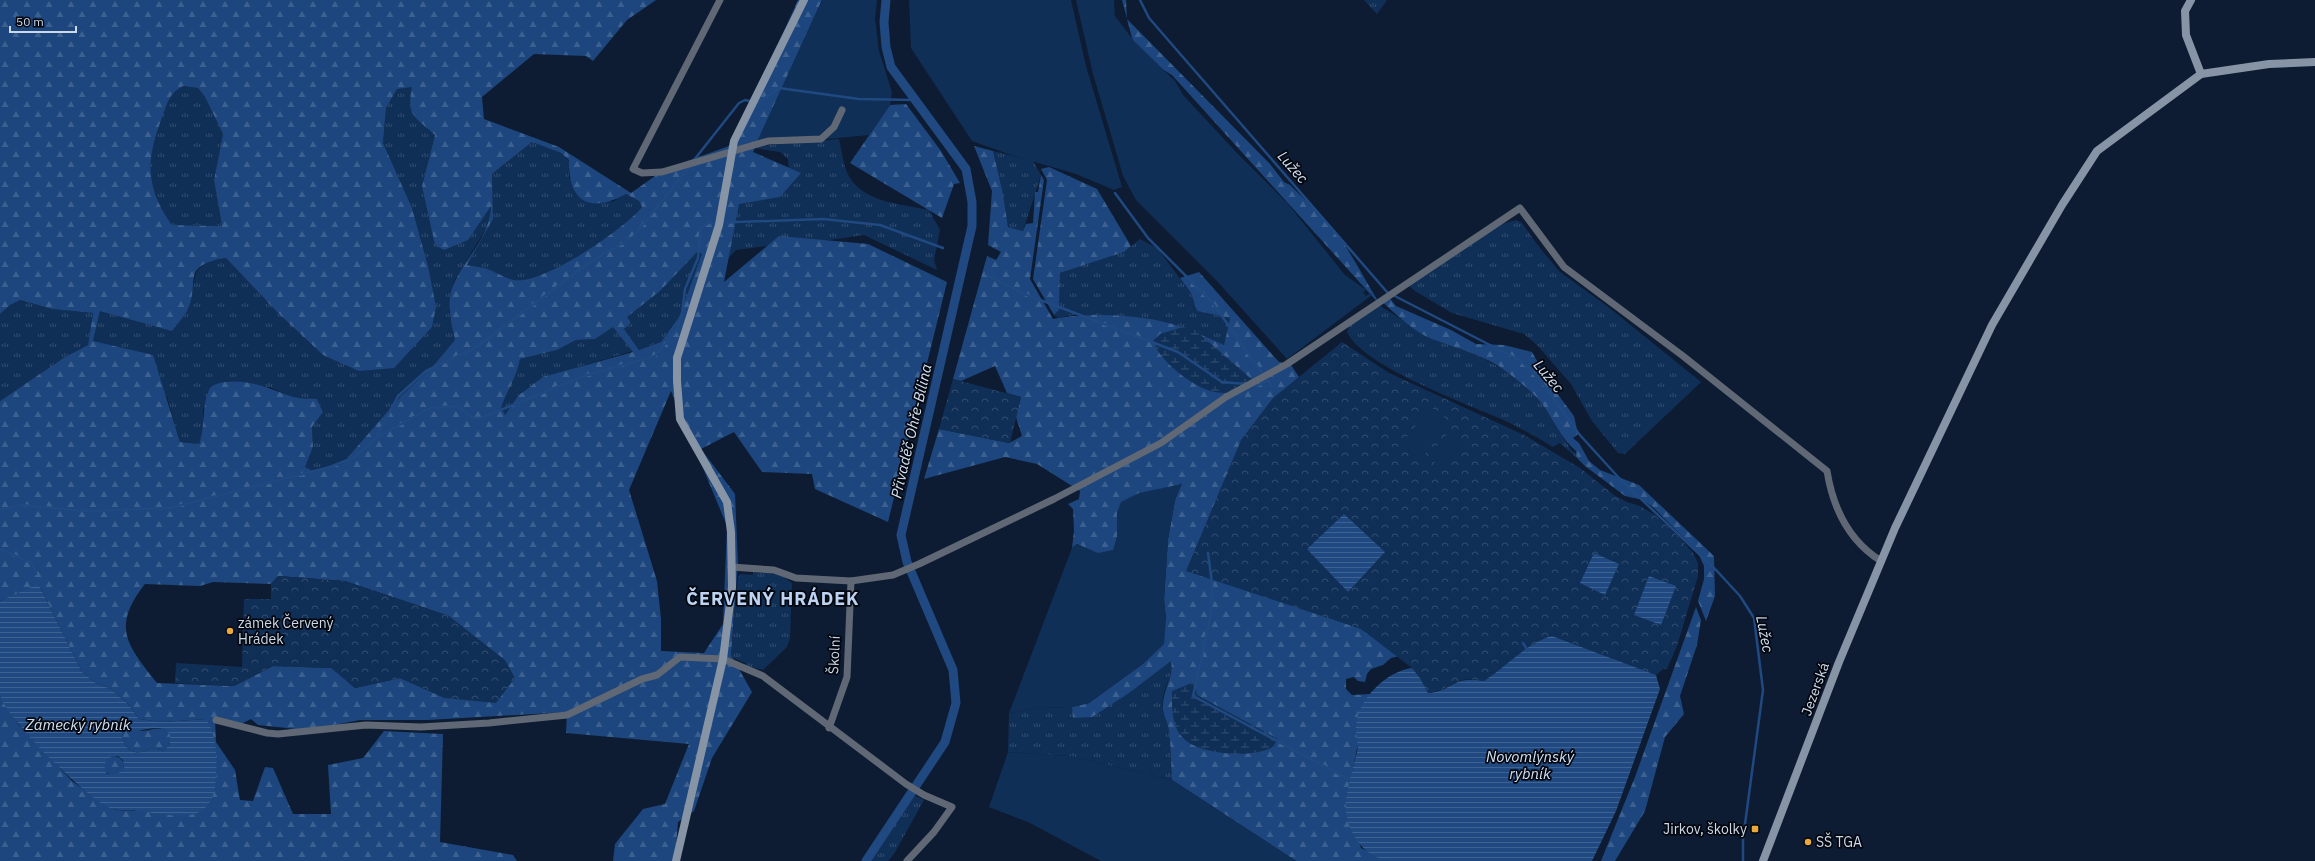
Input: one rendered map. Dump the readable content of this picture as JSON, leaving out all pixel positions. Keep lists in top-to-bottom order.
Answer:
{
  "streets": {
    "street": ["Školní", "Jezerská"]
  },
  "districts": ["ČERVENÝ HRÁDEK"],
  "water": [
    "Lužec",
    "Přivaděč Ohře-Bílina",
    "Zámecký rybník",
    "Novomlýnský rybník"
  ],
  "places": {
    "other": ["zámek Červený Hrádek", "SŠ TGA"],
    "transit": ["Jirkov, školky"]
  },
  "scale_bar": "50 m"
}
